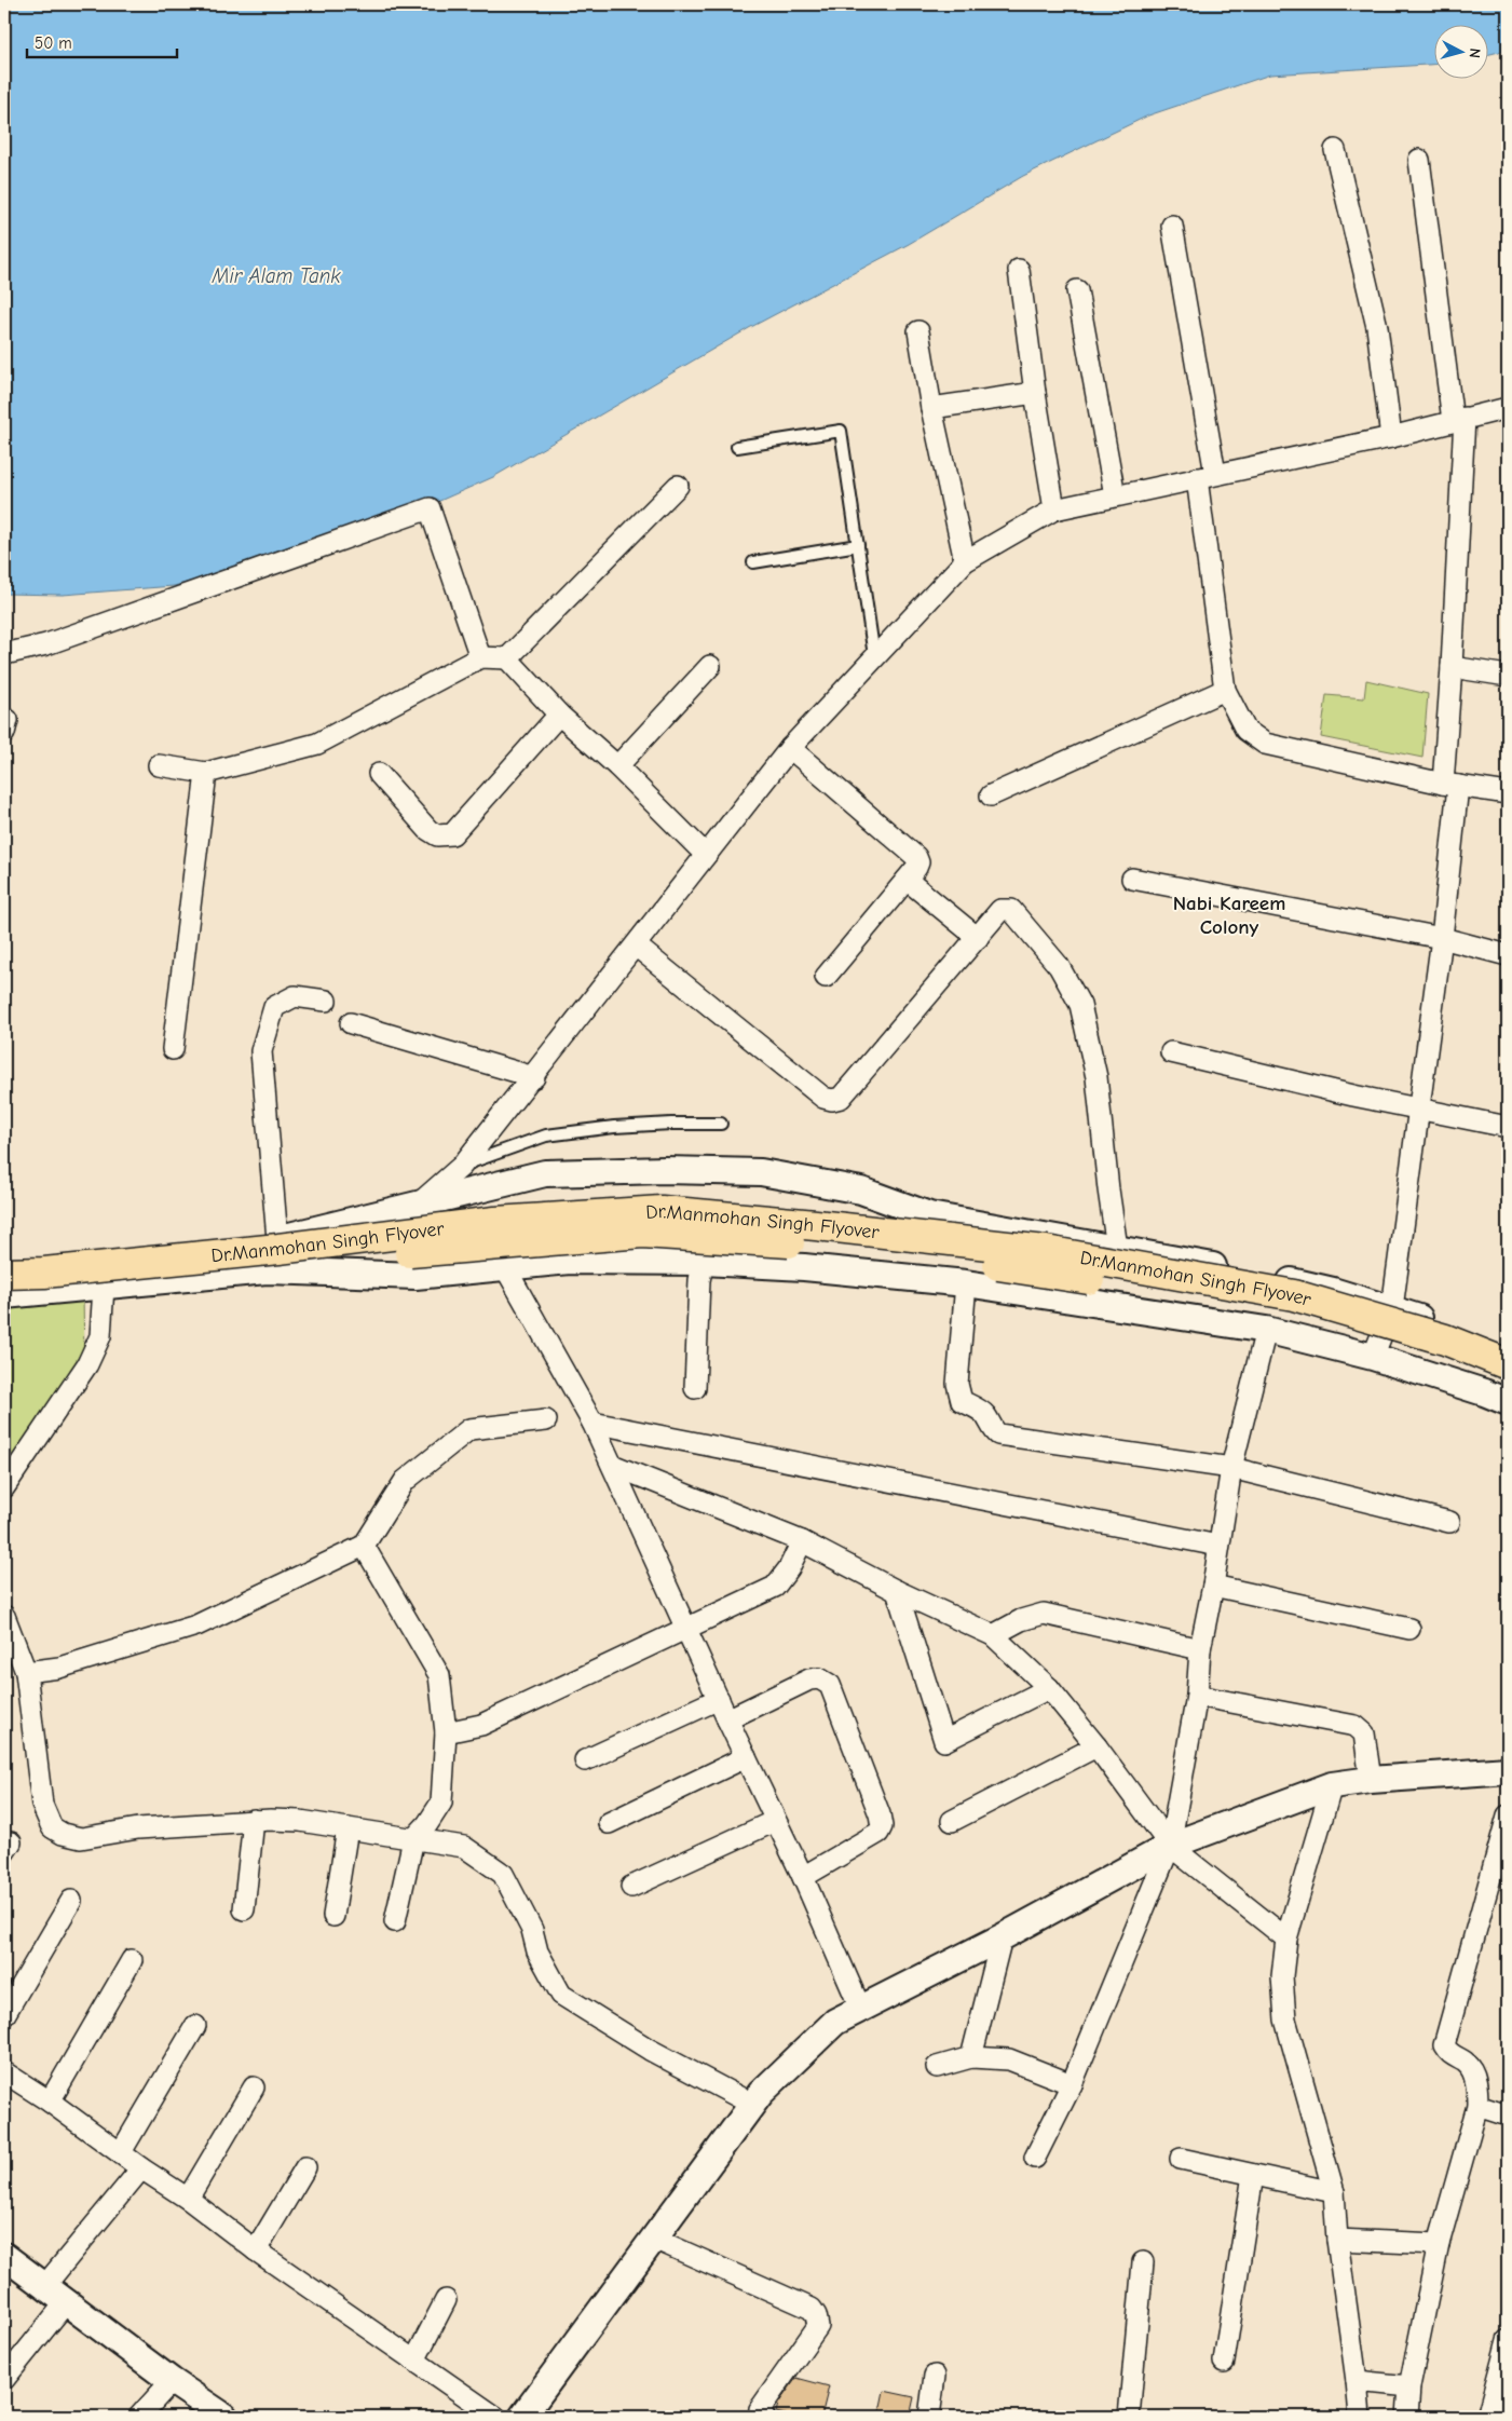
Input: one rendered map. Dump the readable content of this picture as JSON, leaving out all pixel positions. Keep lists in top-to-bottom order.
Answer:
{
  "streets": {
    "highway": ["Dr.Manmohan Singh Flyover"]
  },
  "districts": ["Nabi Kareem Colony"],
  "water": ["Mir Alam Tank"],
  "scale_bar": "50 m",
  "north": "right"
}
